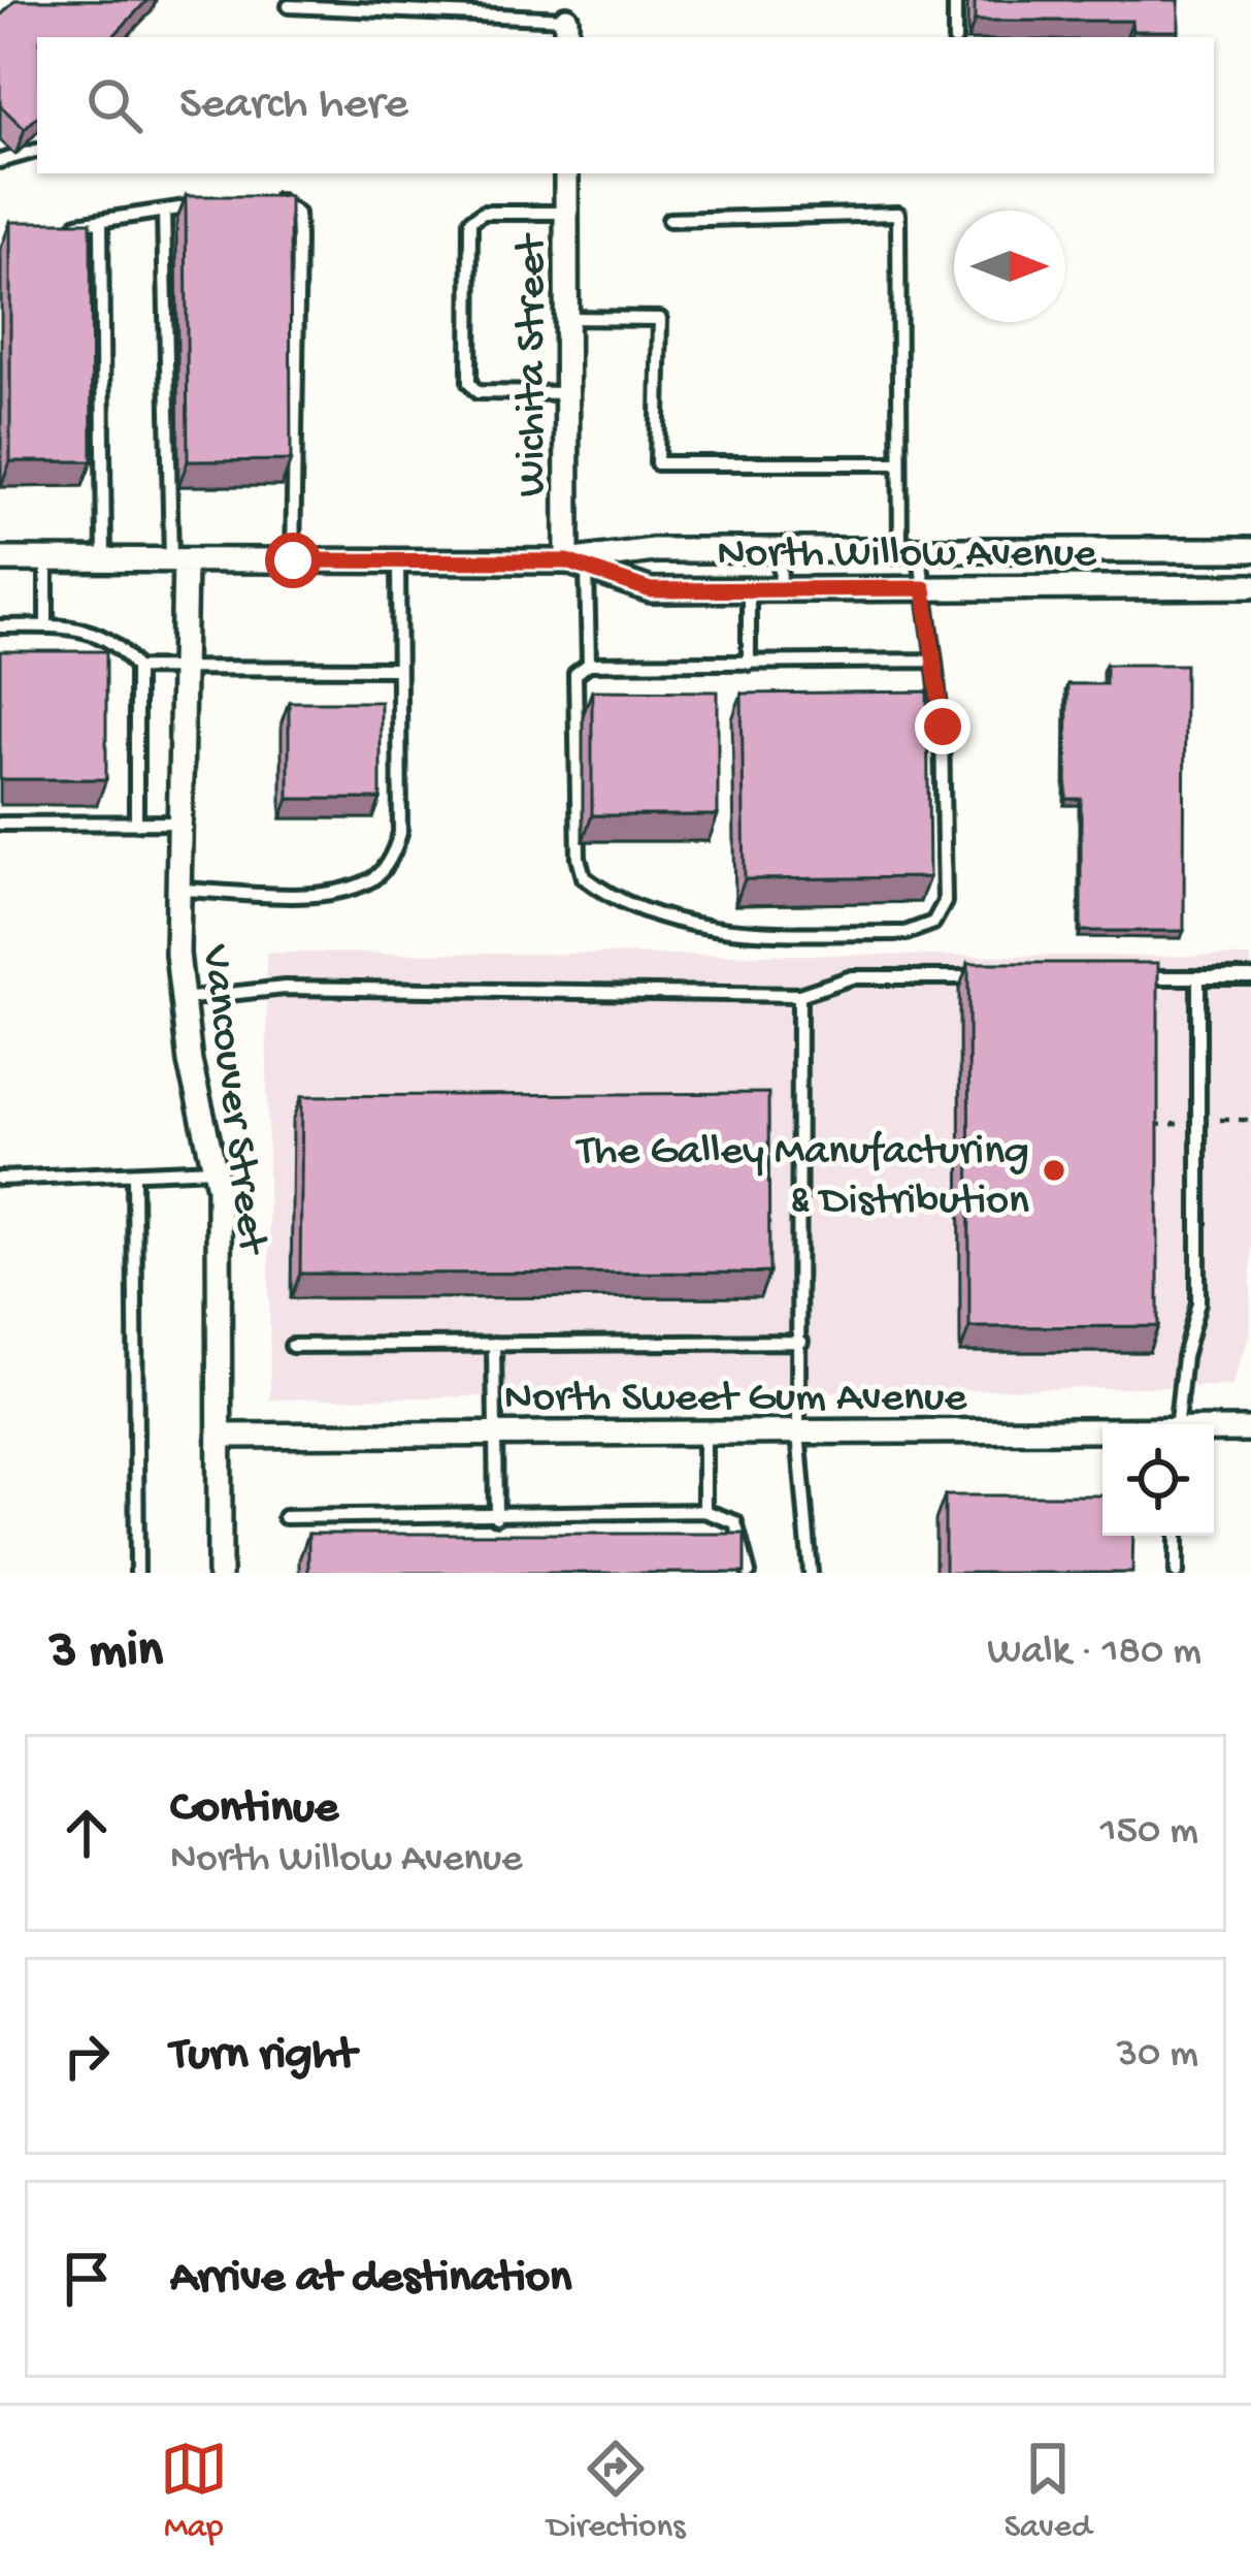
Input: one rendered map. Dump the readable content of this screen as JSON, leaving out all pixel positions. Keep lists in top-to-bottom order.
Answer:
{
  "streets": {
    "street": [
      "Wichita Street",
      "North Willow Avenue",
      "Vancouver Street",
      "North Sweet Gum Avenue"
    ]
  },
  "crossings": [
    ["Wichita Street", "North Willow Avenue"],
    ["North Willow Avenue", "Vancouver Street"],
    ["Vancouver Street", "North Sweet Gum Avenue"]
  ],
  "places": ["The Galley Manufacturing & Distribution"],
  "north": "right",
  "page": {
    "search": "Search here",
    "heading": ["3 min", "Walk · 180 m"],
    "list": [
      ["Continue", "North Willow Avenue", "150 m"],
      ["Turn right", "30 m"],
      "Arrive at destination"
    ],
    "nav": ["Map", "Directions", "Saved"]
  }
}
